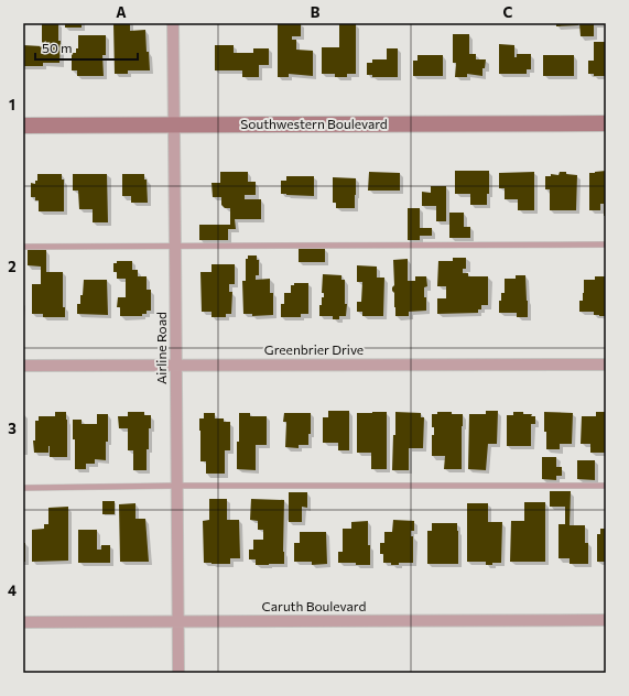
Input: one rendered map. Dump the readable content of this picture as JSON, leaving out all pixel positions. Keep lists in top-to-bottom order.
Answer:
{
  "streets": {
    "street": [
      "Southwestern Boulevard",
      "Airline Road",
      "Greenbrier Drive",
      "Caruth Boulevard"
    ]
  },
  "crossings": [
    ["Southwestern Boulevard", "Airline Road"],
    ["Airline Road", "Greenbrier Drive"],
    ["Airline Road", "Caruth Boulevard"]
  ],
  "scale_bar": "50 m",
  "grid": {
    "columns": ["A", "B", "C"],
    "rows": [
      "1",
      "2",
      "3",
      "4"
    ]
  }
}
